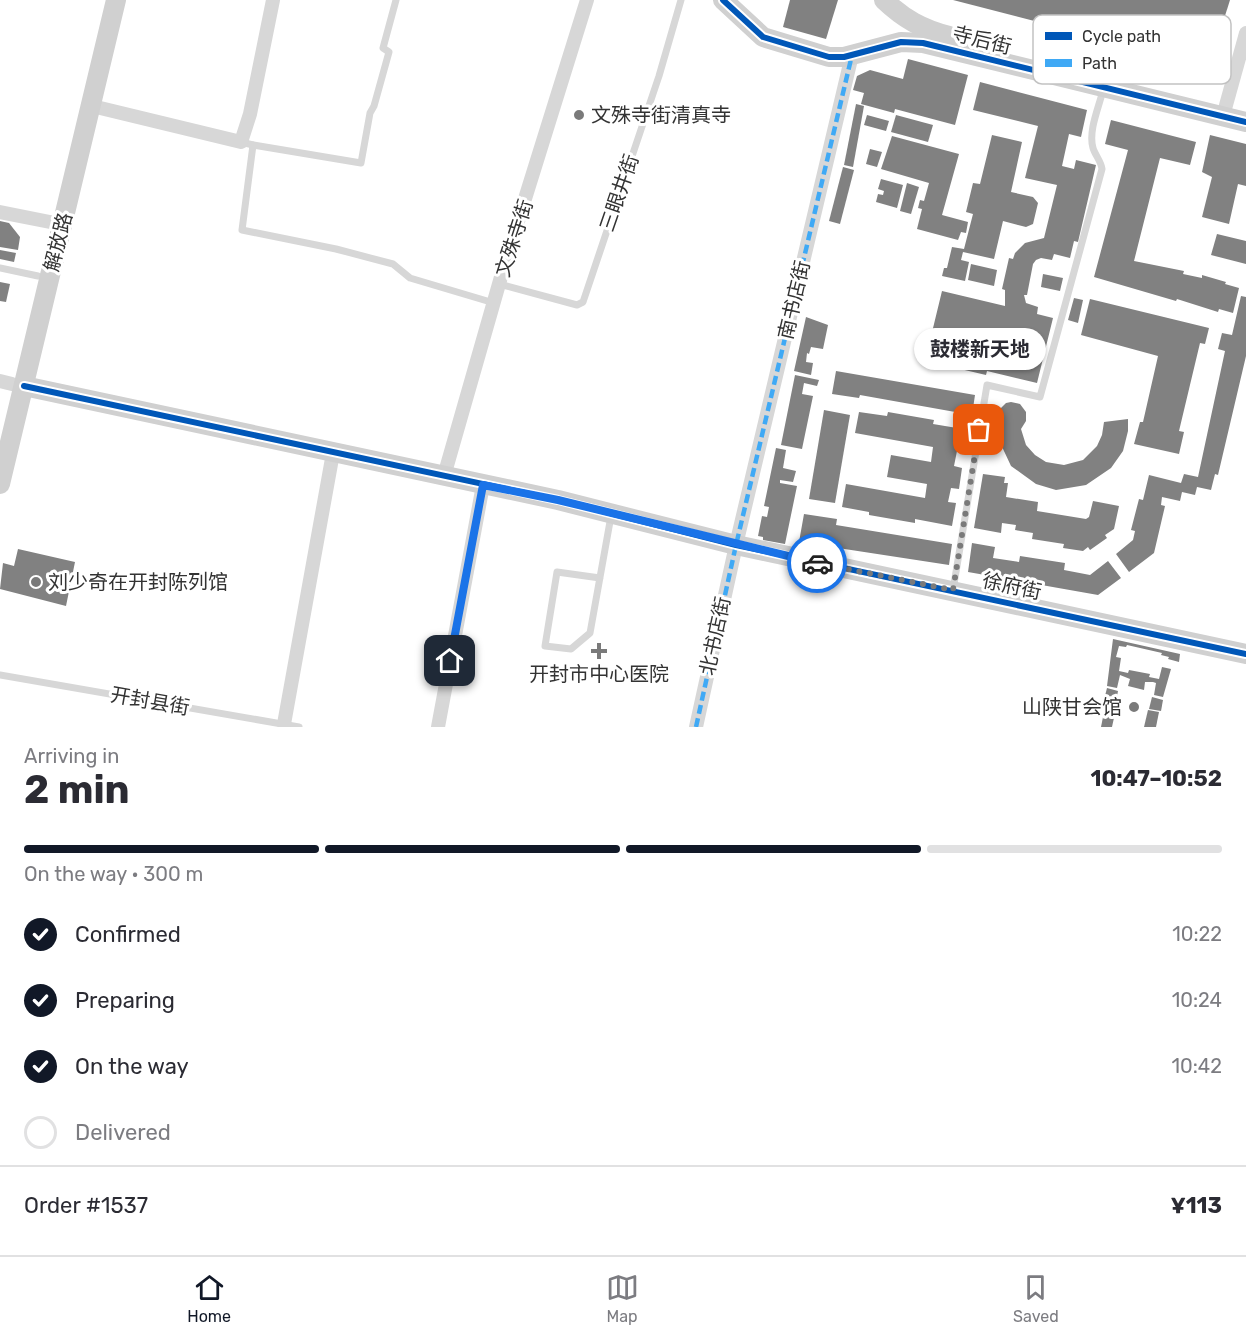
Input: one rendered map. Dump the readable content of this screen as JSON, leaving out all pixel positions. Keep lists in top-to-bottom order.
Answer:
{
  "streets": {
    "street": [
      "寺后街",
      "文殊寺街",
      "解放路",
      "南书店街",
      "徐府街",
      "北书店街"
    ],
    "lane": ["三眼井街", "开封县街"]
  },
  "crossings": [
    ["寺后街", "南书店街"],
    ["三眼井街", "文殊寺街"],
    ["文殊寺街", "徐府街"],
    ["解放路", "徐府街"],
    ["南书店街", "徐府街"],
    ["南书店街", "北书店街"],
    ["徐府街", "北书店街"]
  ],
  "places": {
    "other": [
      "文殊寺街清真寺",
      "鼓楼新天地",
      "刘少奇在开封陈列馆",
      "山陕甘会馆"
    ],
    "health": ["开封市中心医院"]
  },
  "legend": ["Cycle path", "Path"],
  "page": {
    "bubble": "鼓楼新天地",
    "heading": ["2 min", "Arriving in", "10:47–10:52"],
    "panel": ["Order #1537", "¥113"],
    "bar": "On the way · 300 m",
    "list": [
      ["Confirmed", "10:22"],
      ["Preparing", "10:24"],
      ["On the way", "10:42"],
      "Delivered"
    ],
    "tabs": ["Home", "Map", "Saved"]
  }
}
